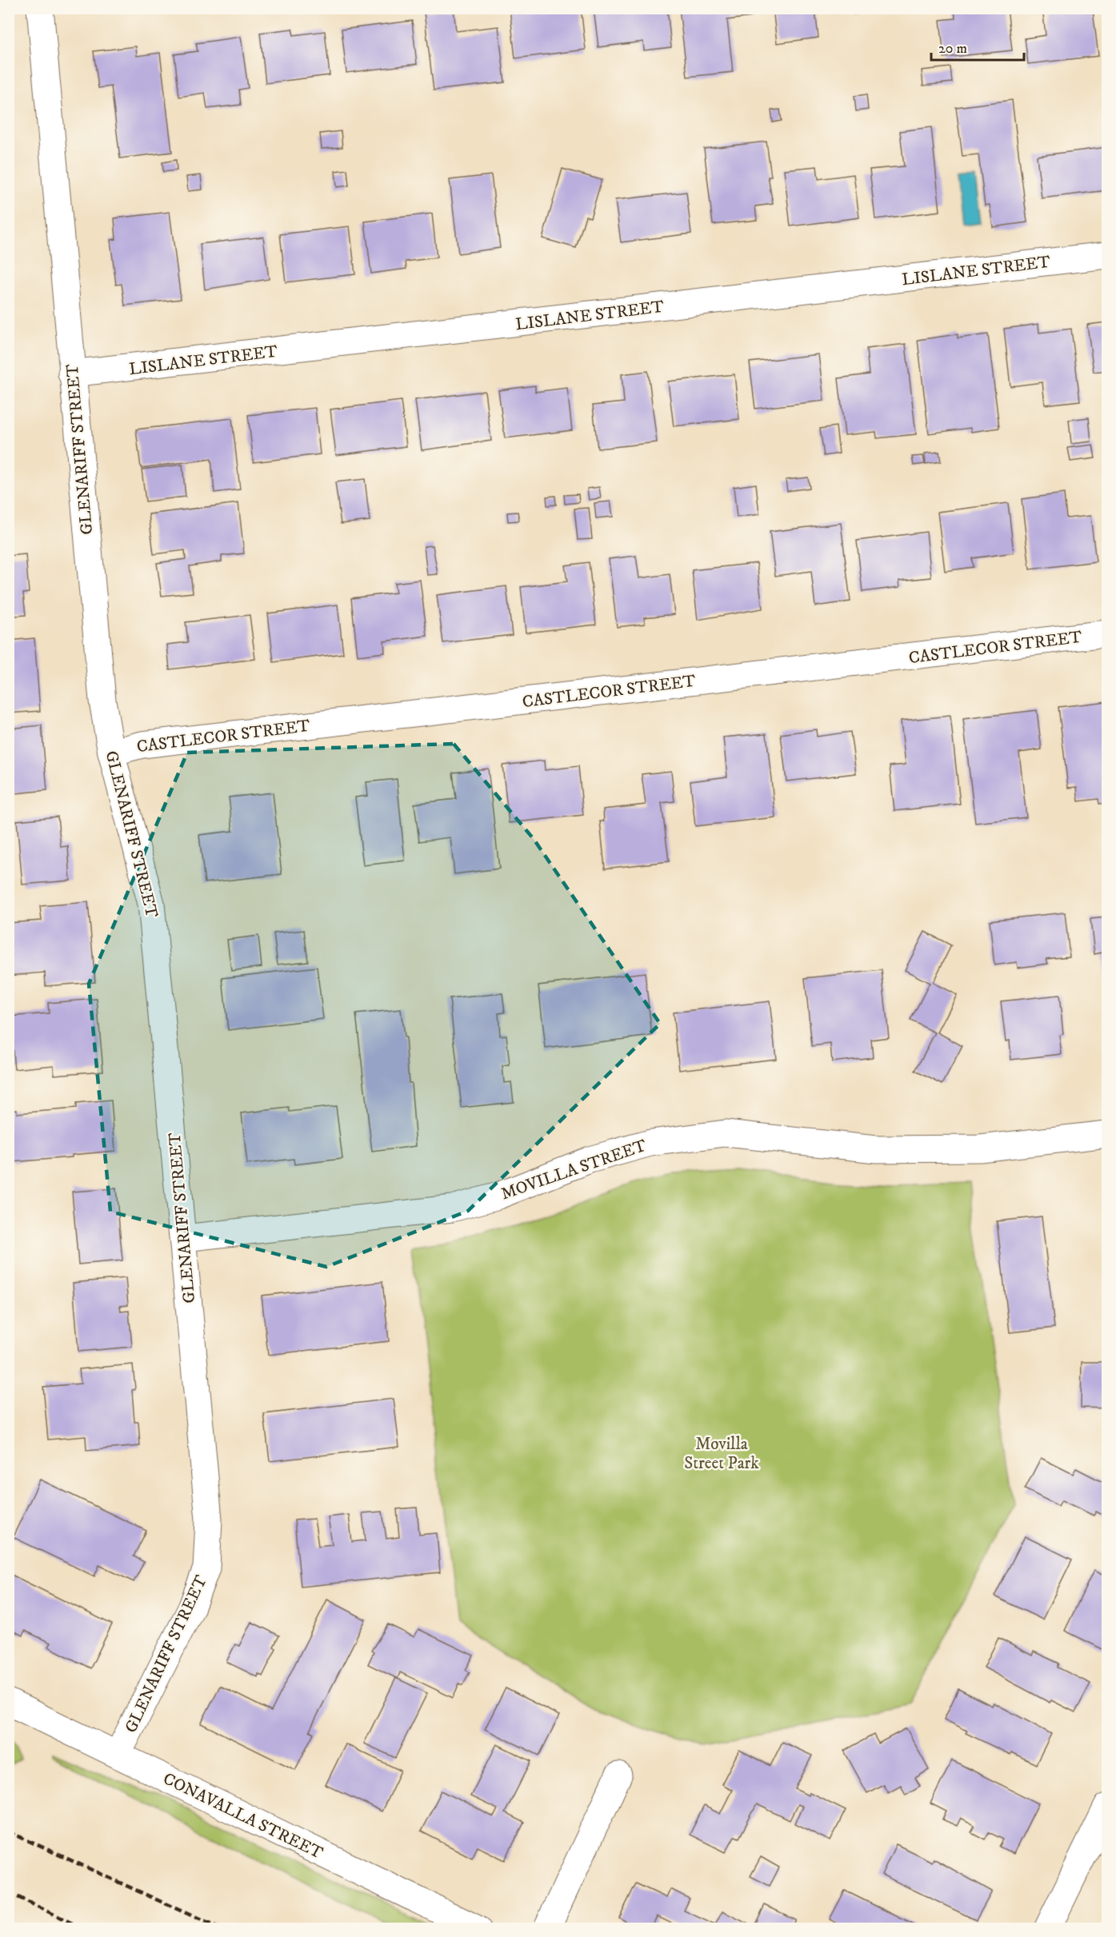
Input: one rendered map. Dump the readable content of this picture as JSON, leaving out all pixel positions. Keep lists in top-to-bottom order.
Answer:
{
  "streets": {
    "street": [
      "LISLANE STREET",
      "GLENARIFF STREET",
      "CASTLECOR STREET",
      "MOVILLA STREET",
      "CONAVALLA STREET"
    ]
  },
  "crossings": [
    ["LISLANE STREET", "GLENARIFF STREET"],
    ["GLENARIFF STREET", "CASTLECOR STREET"],
    ["GLENARIFF STREET", "MOVILLA STREET"],
    ["GLENARIFF STREET", "CONAVALLA STREET"]
  ],
  "parks": ["Movilla Street Park"],
  "scale_bar": "20 m"
}
